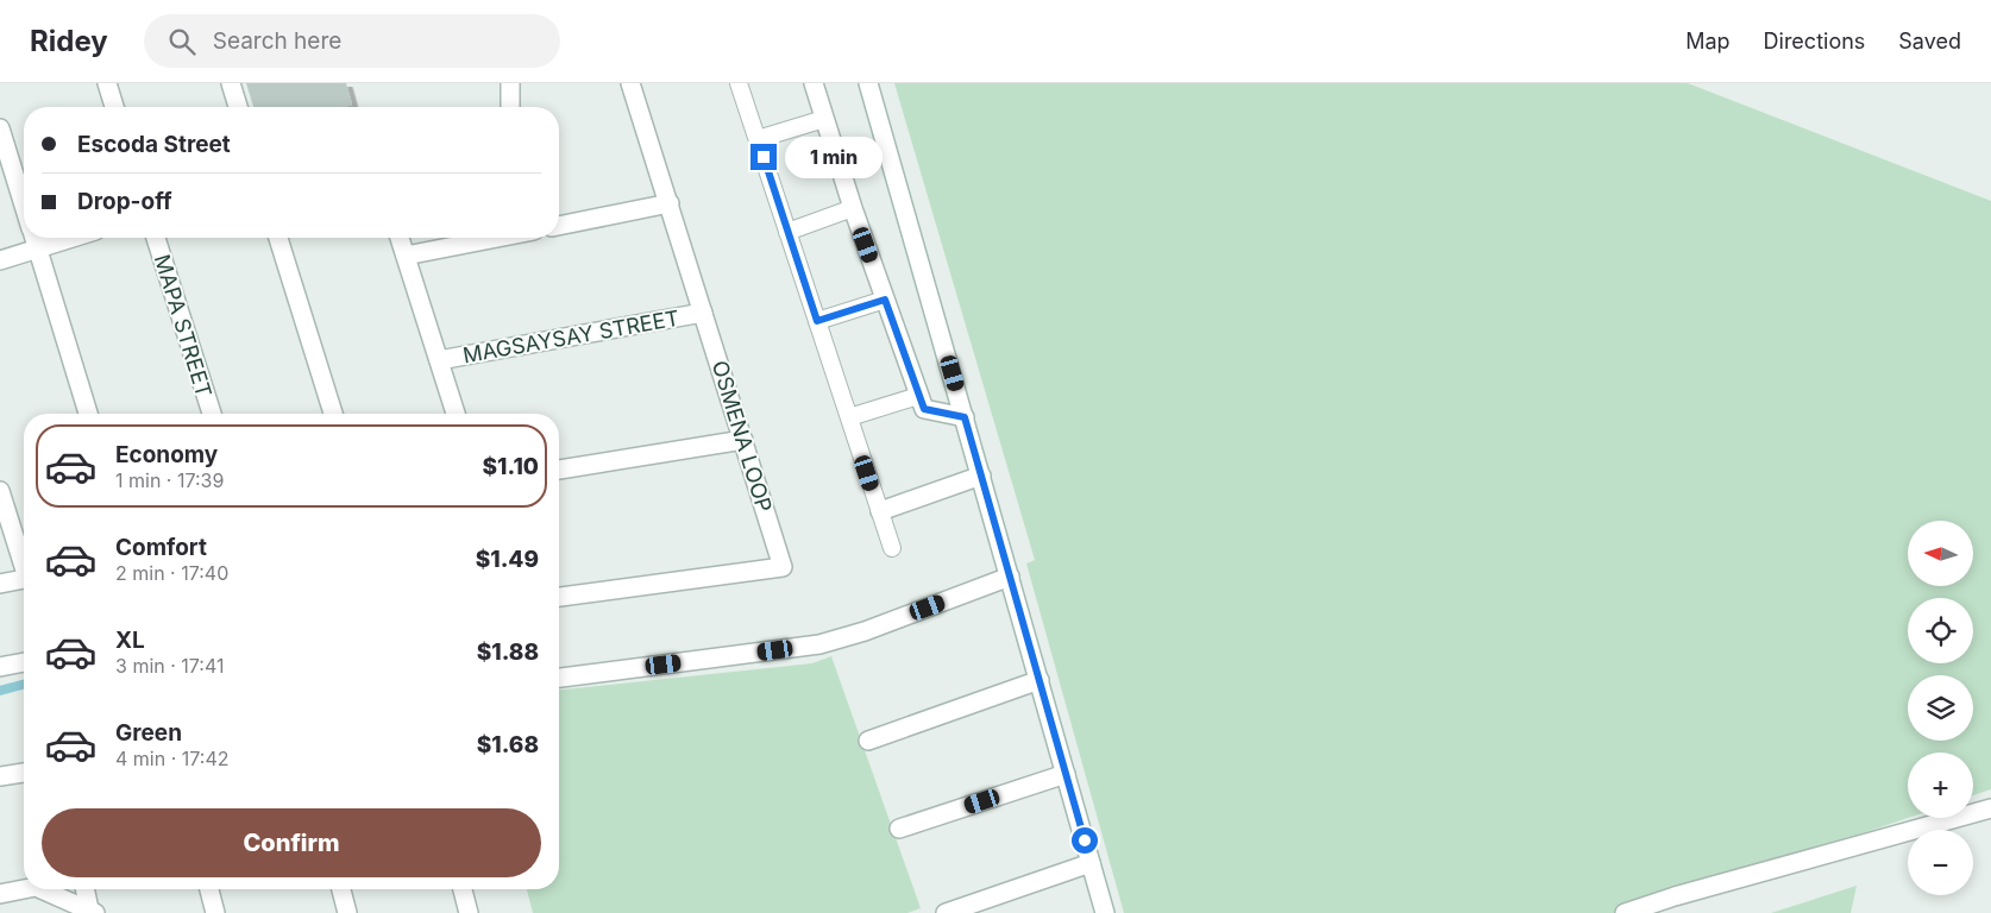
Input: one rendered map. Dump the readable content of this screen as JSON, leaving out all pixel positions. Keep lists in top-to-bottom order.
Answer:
{
  "streets": {
    "street": ["MAPA STREET", "MAGSAYSAY STREET", "OSMENA LOOP"]
  },
  "crossings": [
    ["MAGSAYSAY STREET", "OSMENA LOOP"]
  ],
  "north": "left",
  "page": {
    "header": "Ridey",
    "search": "Search here",
    "nav": ["Map", "Directions", "Saved"],
    "banner": ["Escoda Street", "Drop-off"],
    "bubble": "1 min",
    "list": [
      {
        "name": "Economy",
        "note": "1 min · 17:39",
        "value": "$1.10"
      },
      {
        "name": "Comfort",
        "note": "2 min · 17:40",
        "value": "$1.49"
      },
      {
        "name": "XL",
        "note": "3 min · 17:41",
        "value": "$1.88"
      },
      {
        "name": "Green",
        "note": "4 min · 17:42",
        "value": "$1.68"
      }
    ],
    "map_buttons": ["+", "−"],
    "buttons": "Confirm"
  }
}
